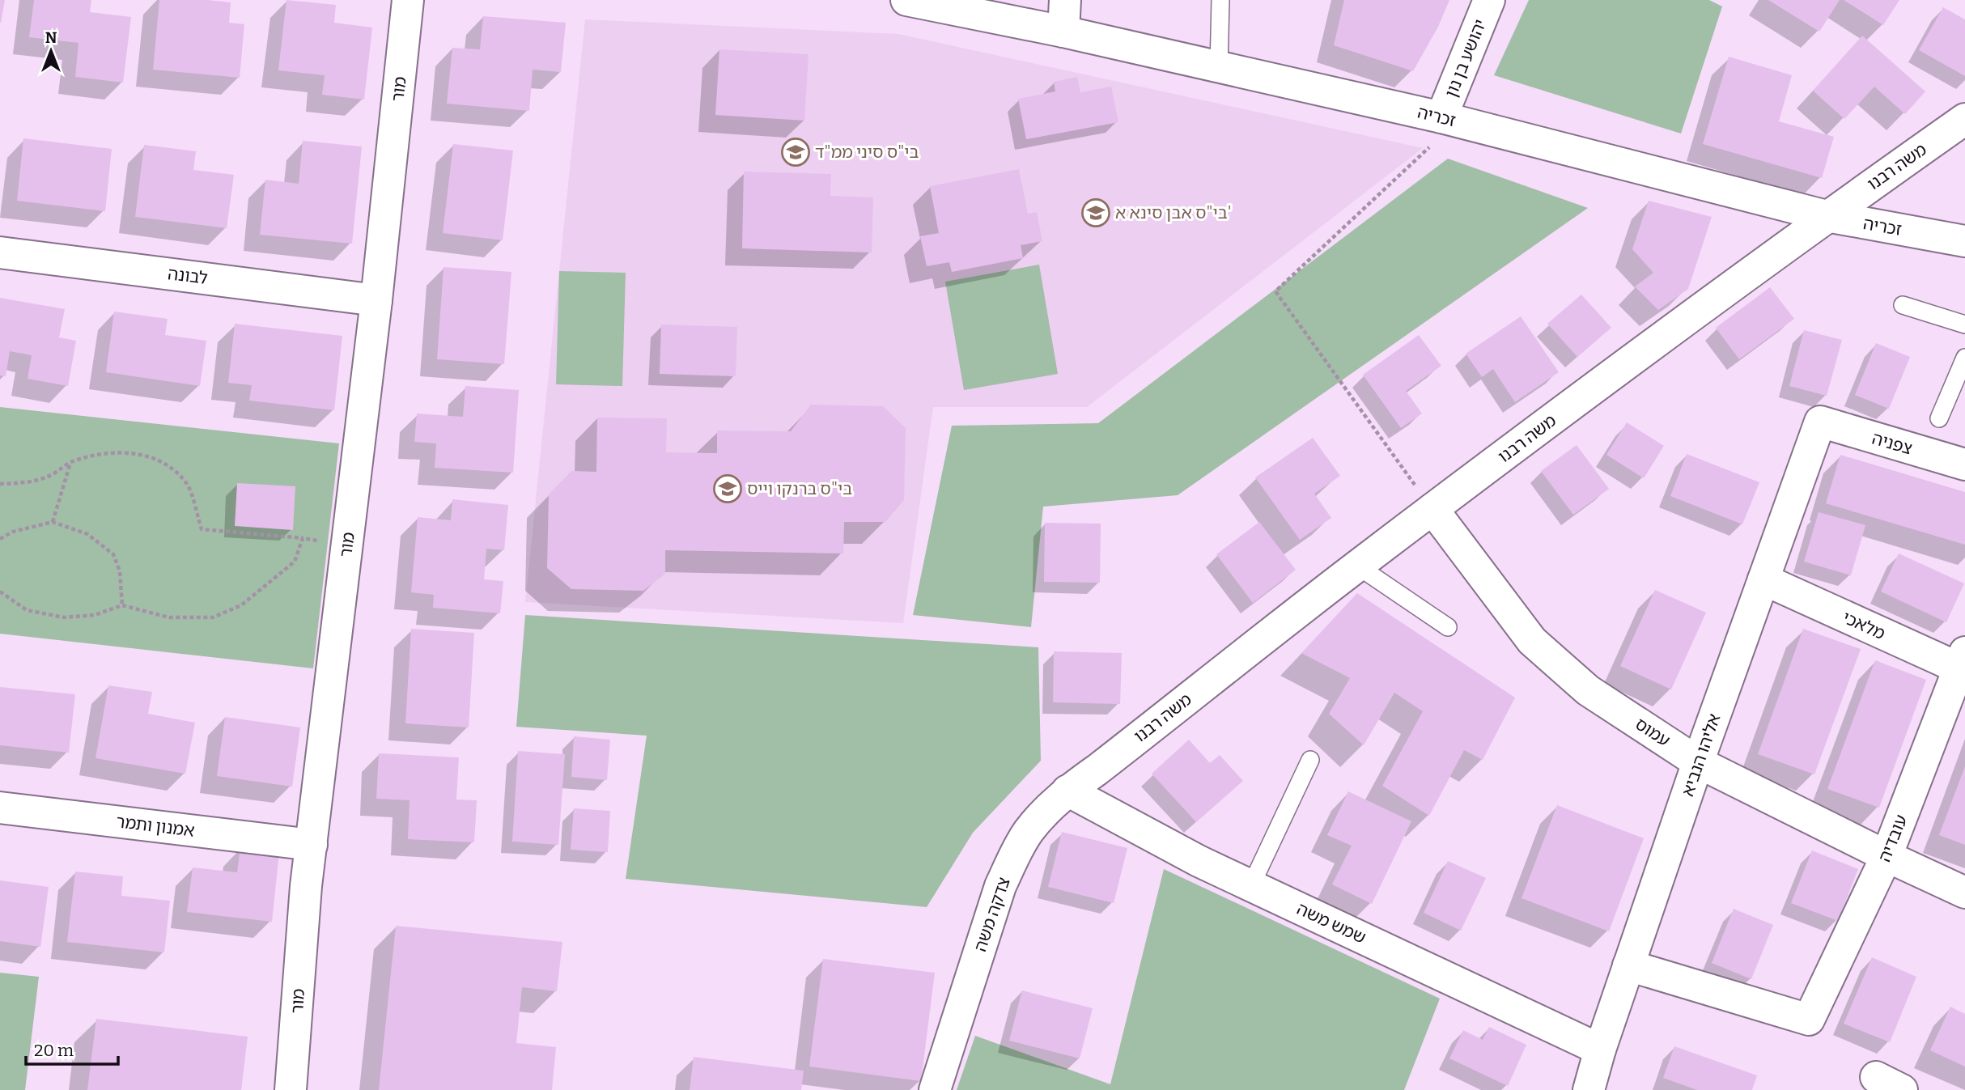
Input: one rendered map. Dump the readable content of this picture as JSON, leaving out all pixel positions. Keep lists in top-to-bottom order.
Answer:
{
  "streets": {
    "street": [
      "יהושע בן נון",
      "מור",
      "זכריה",
      "משה רבנו",
      "לבונה",
      "צפניה",
      "מלאכי",
      "עמוס",
      "אליהו הנביא",
      "אמנון ותמר",
      "עובדיה",
      "צדקה משה",
      "שמש משה"
    ]
  },
  "crossings": [
    ["יהושע בן נון", "זכריה"],
    ["מור", "לבונה"],
    ["מור", "אמנון ותמר"],
    ["זכריה", "משה רבנו"],
    ["משה רבנו", "עמוס"],
    ["משה רבנו", "צדקה משה"],
    ["צפניה", "אליהו הנביא"],
    ["מלאכי", "אליהו הנביא"],
    ["מלאכי", "עובדיה"],
    ["עמוס", "אליהו הנביא"],
    ["עמוס", "עובדיה"],
    ["אליהו הנביא", "עובדיה"],
    ["אליהו הנביא", "שמש משה"],
    ["צדקה משה", "שמש משה"]
  ],
  "places": {
    "school or university": ["בי\"ס סיני ממ\"ד", "בי\"ס אבן סינא א'", "בי\"ס ברנקו וייס"]
  },
  "scale_bar": "20 m",
  "north": "top"
}
